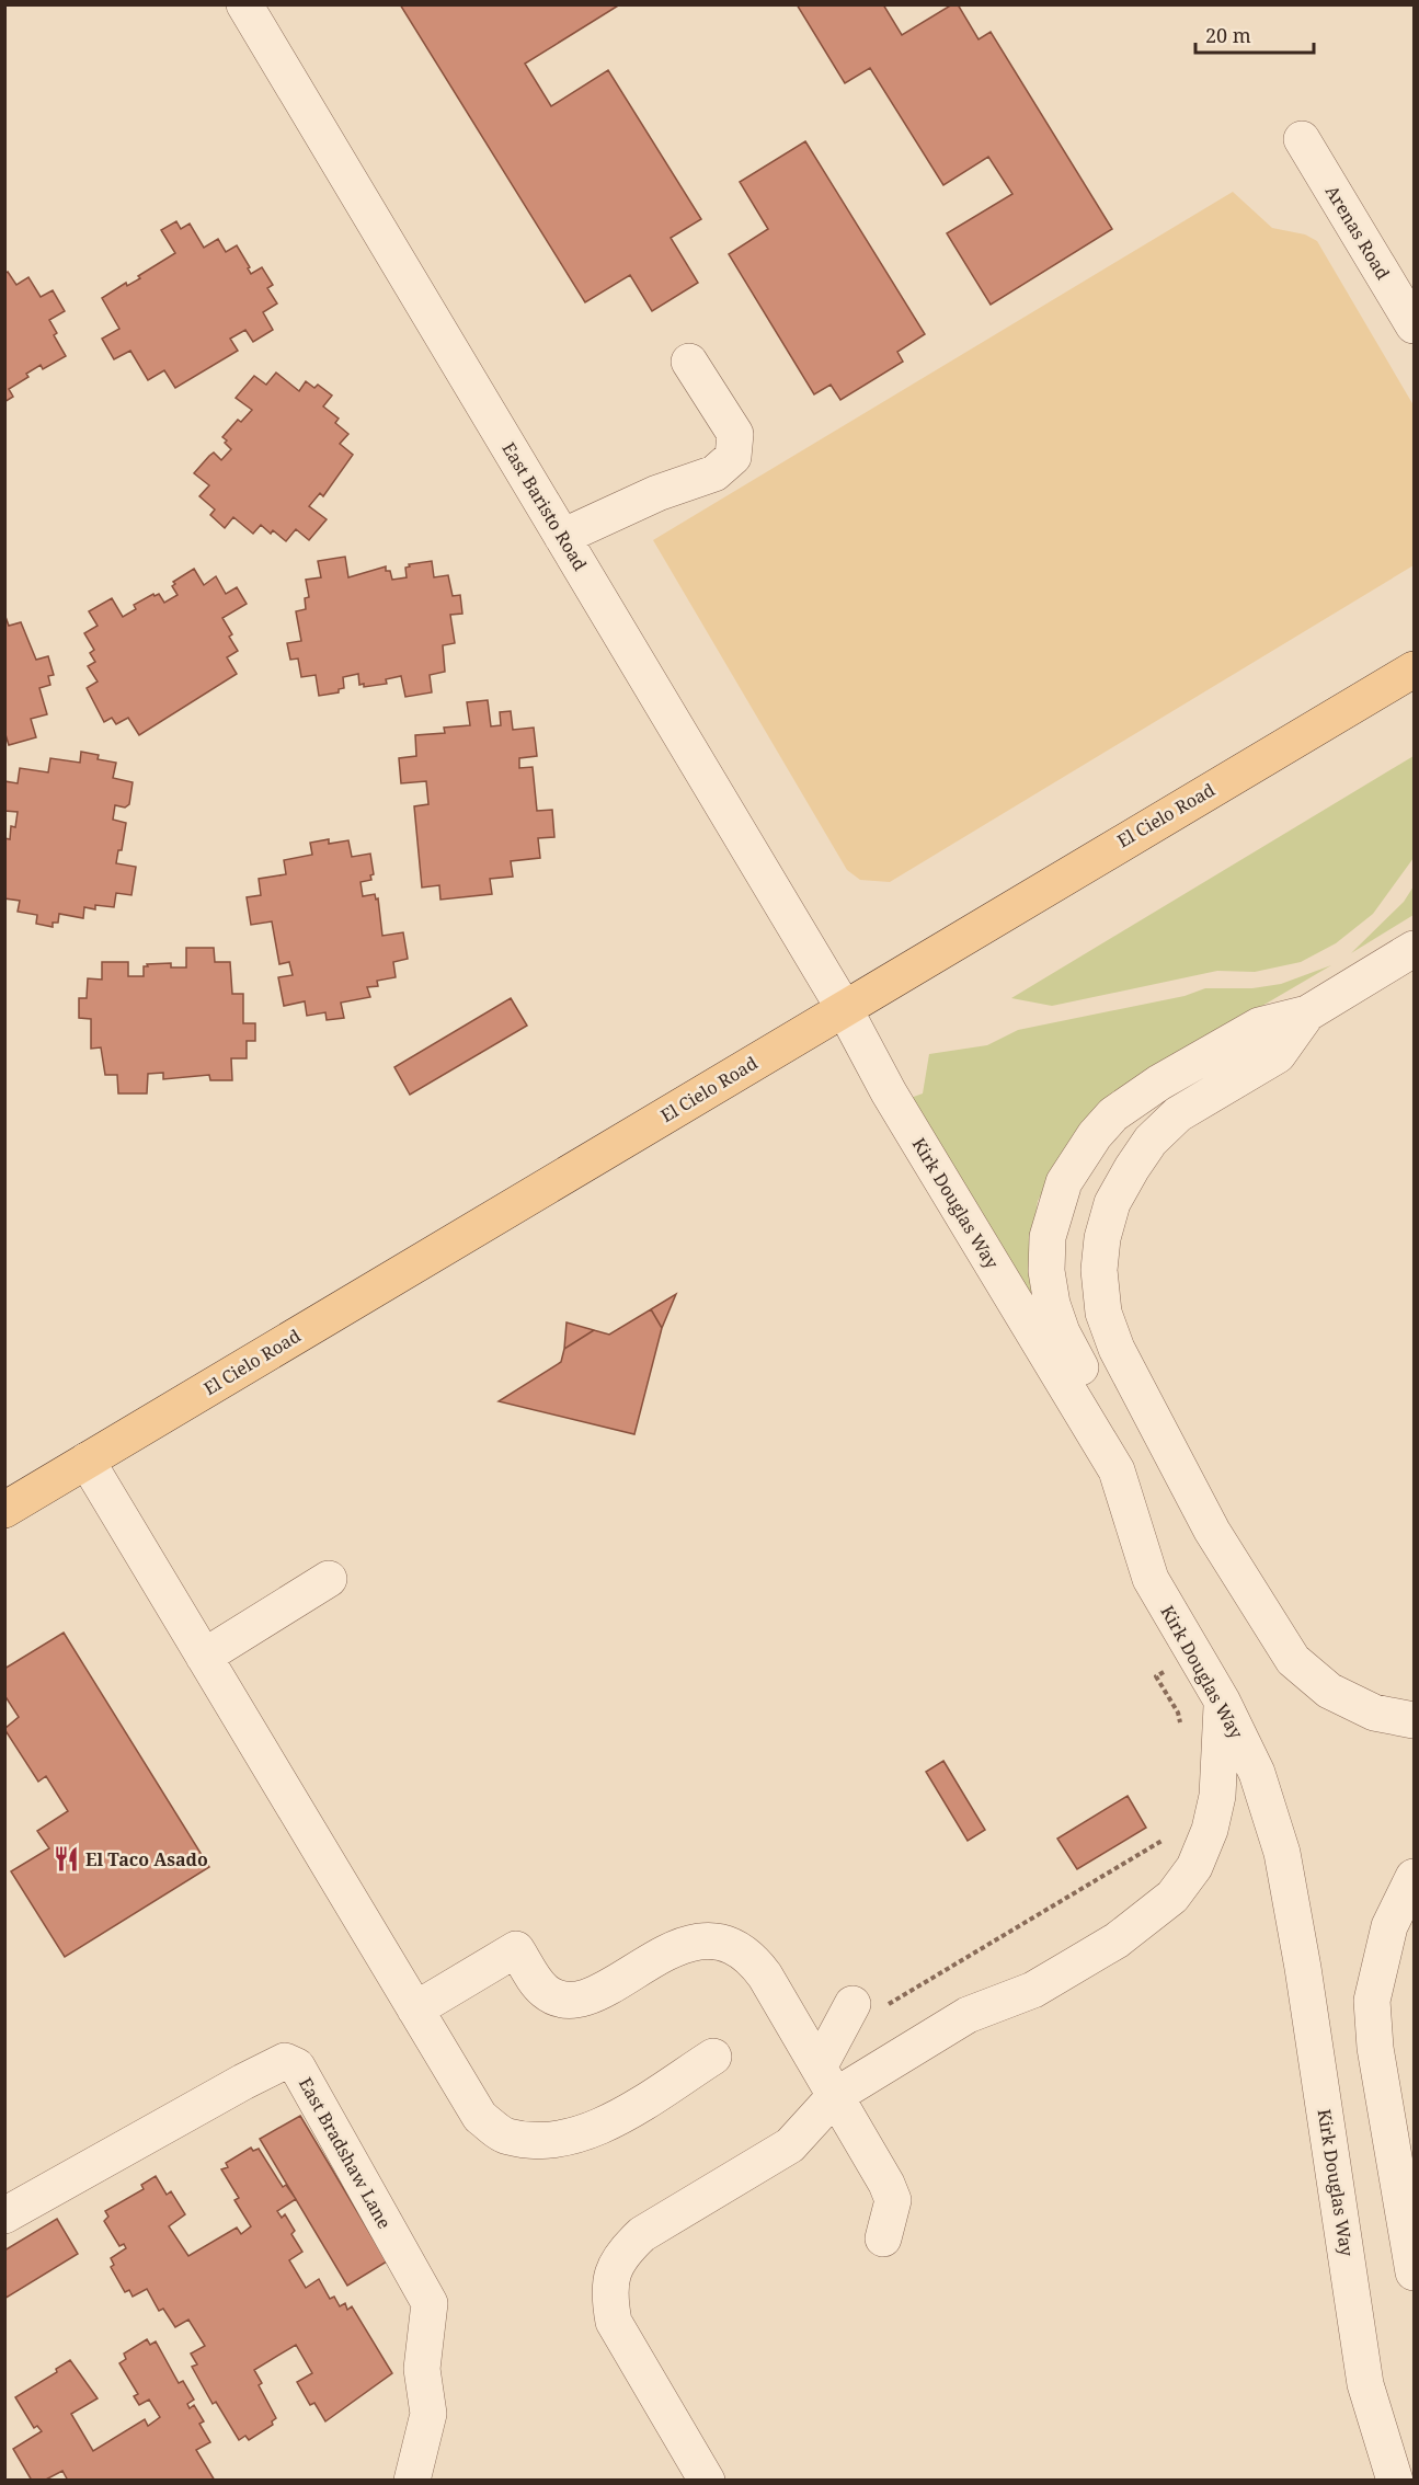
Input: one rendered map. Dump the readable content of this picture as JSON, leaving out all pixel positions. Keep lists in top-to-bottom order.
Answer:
{
  "streets": {
    "main road": ["El Cielo Road"],
    "street": [
      "Arenas Road",
      "East Baristo Road",
      "Kirk Douglas Way",
      "East Bradshaw Lane"
    ]
  },
  "crossings": [
    ["East Baristo Road", "El Cielo Road"],
    ["East Baristo Road", "Kirk Douglas Way"],
    ["El Cielo Road", "Kirk Douglas Way"]
  ],
  "places": {
    "restaurant": ["El Taco Asado"]
  },
  "scale_bar": "20 m"
}
